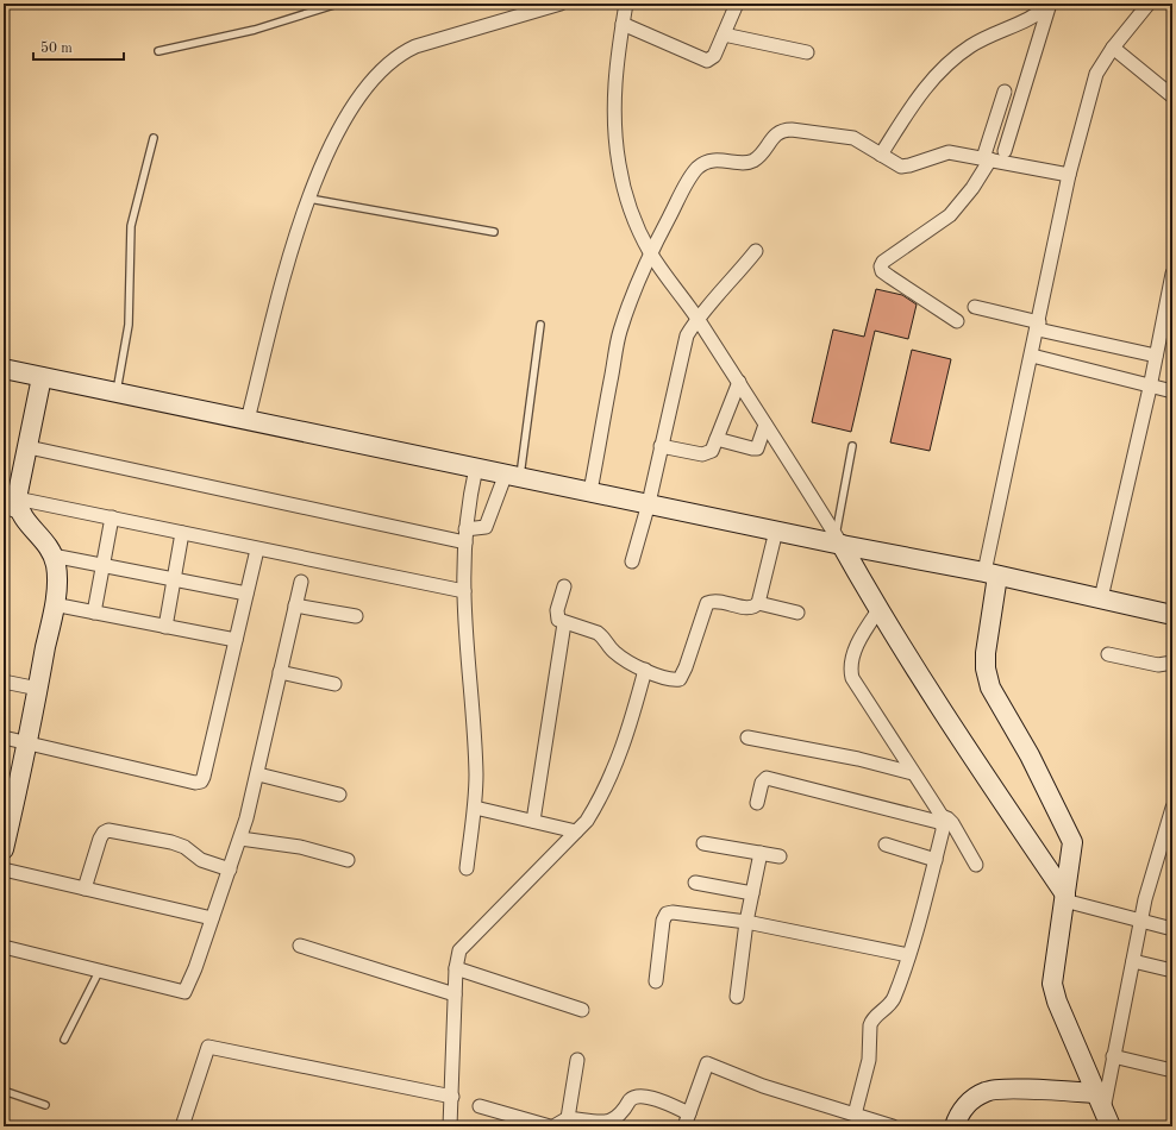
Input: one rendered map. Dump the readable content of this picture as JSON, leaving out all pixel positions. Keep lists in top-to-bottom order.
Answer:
{
  "scale_bar": "50 m"
}
